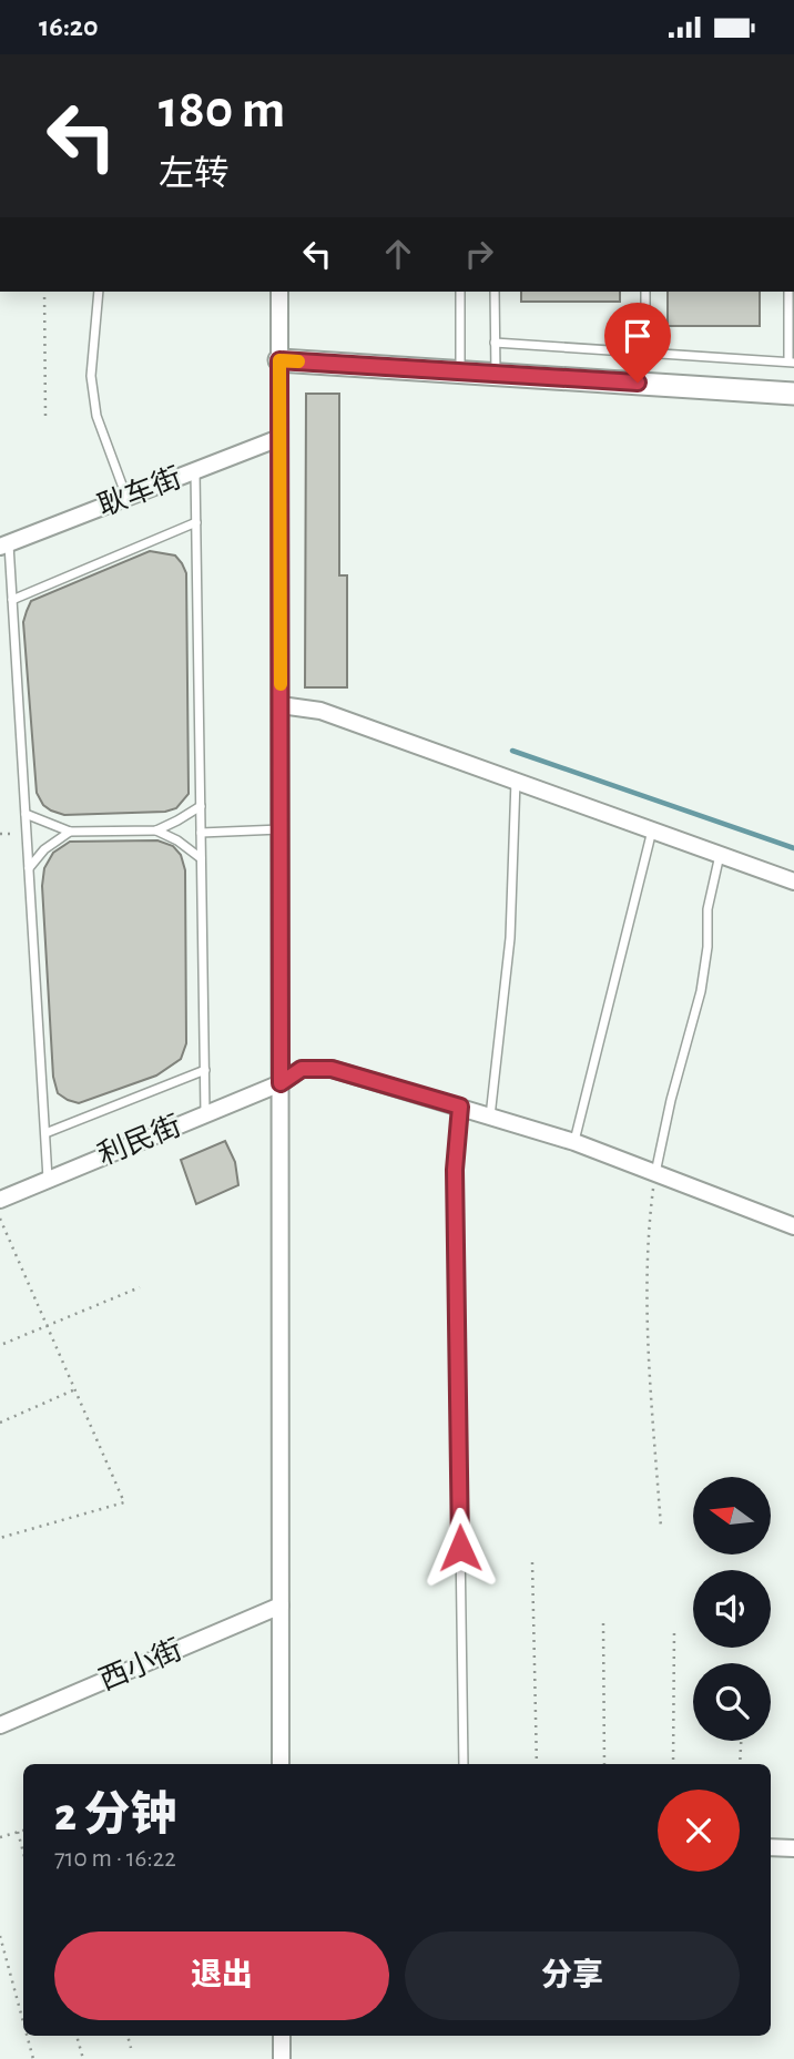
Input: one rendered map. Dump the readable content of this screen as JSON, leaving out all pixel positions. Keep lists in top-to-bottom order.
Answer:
{
  "streets": {
    "street": ["耿车街", "利民街", "西小街"]
  },
  "north": "left",
  "page": {
    "status": "16:20",
    "turn": ["180 m", "左转"],
    "heading": ["2 分钟", "710 m · 16:22"],
    "buttons": ["退出", "分享"]
  }
}
